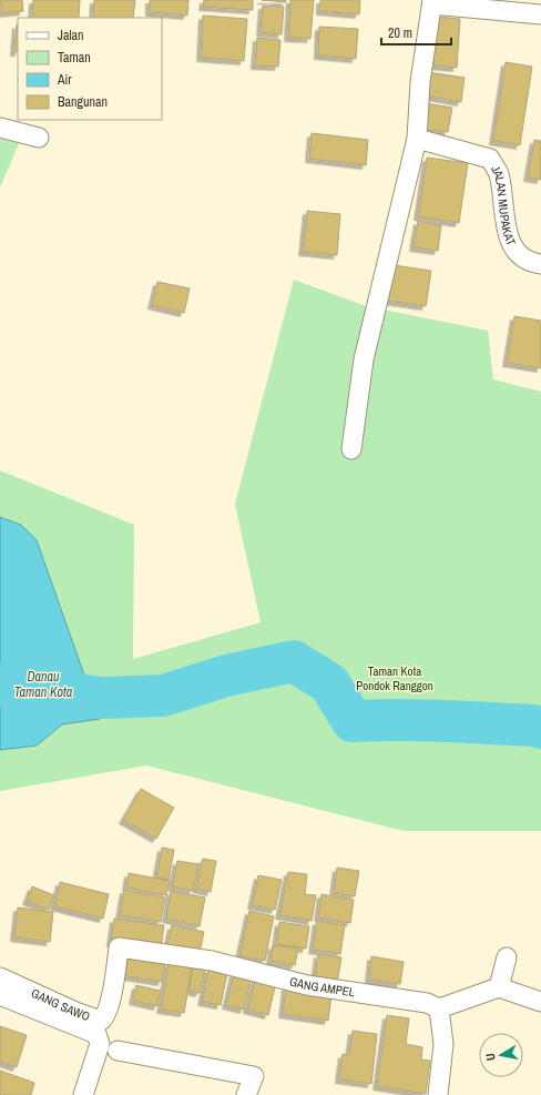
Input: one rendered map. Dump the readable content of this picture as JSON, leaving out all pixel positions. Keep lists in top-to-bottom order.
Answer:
{
  "streets": {
    "street": ["JALAN MUPAKAT", "GANG AMPEL", "GANG SAWO"]
  },
  "crossings": [
    ["GANG AMPEL", "GANG SAWO"]
  ],
  "water": ["Danau Taman Kota"],
  "parks": ["Taman Kota Pondok Ranggon"],
  "legend": [
    "Jalan",
    "Taman",
    "Air",
    "Bangunan"
  ],
  "scale_bar": "20 m",
  "north": "left"
}
